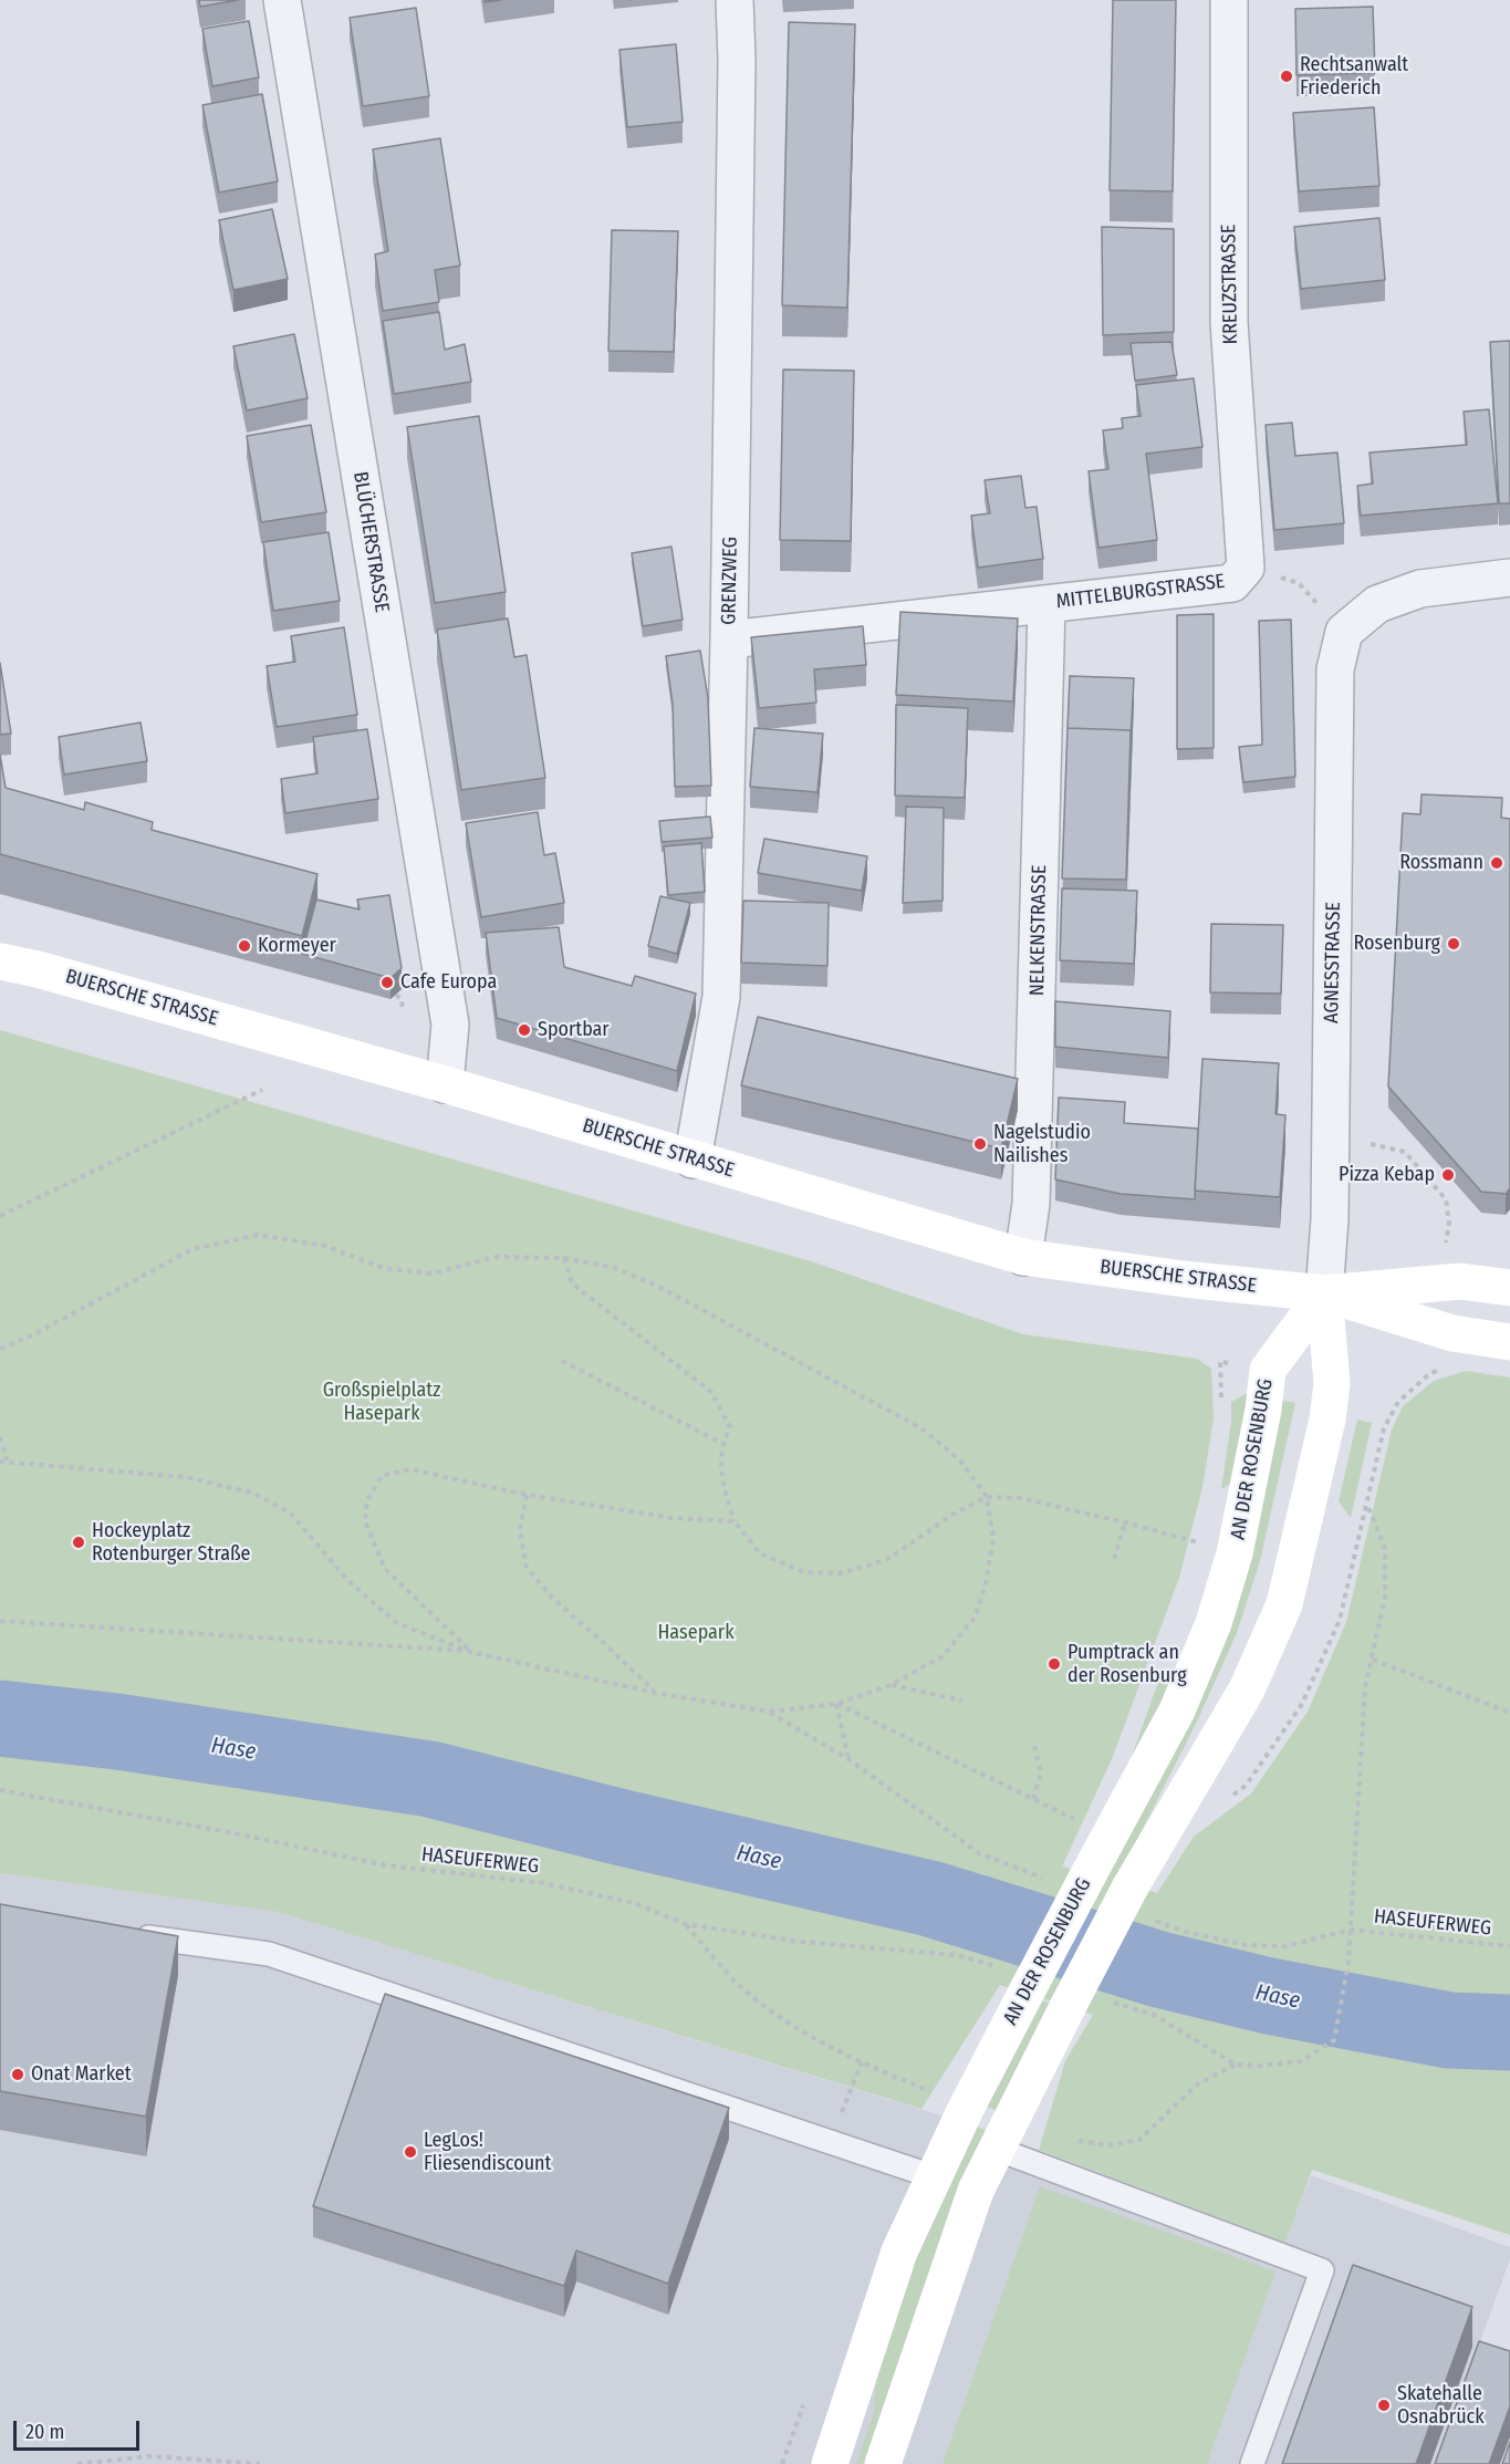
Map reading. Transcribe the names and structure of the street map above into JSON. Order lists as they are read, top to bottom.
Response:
{
  "streets": {
    "street": [
      "KREUZSTRASSE",
      "BLÜCHERSTRASSE",
      "GRENZWEG",
      "MITTELBURGSTRASSE",
      "NELKENSTRASSE",
      "AGNESSTRASSE",
      "BUERSCHE STRASSE",
      "AN DER ROSENBURG"
    ],
    "path": ["HASEUFERWEG"]
  },
  "crossings": [
    ["KREUZSTRASSE", "MITTELBURGSTRASSE"],
    ["BLÜCHERSTRASSE", "BUERSCHE STRASSE"],
    ["GRENZWEG", "MITTELBURGSTRASSE"],
    ["GRENZWEG", "BUERSCHE STRASSE"],
    ["MITTELBURGSTRASSE", "NELKENSTRASSE"],
    ["MITTELBURGSTRASSE", "AGNESSTRASSE"],
    ["NELKENSTRASSE", "BUERSCHE STRASSE"],
    ["AGNESSTRASSE", "BUERSCHE STRASSE"],
    ["AGNESSTRASSE", "AN DER ROSENBURG"],
    ["BUERSCHE STRASSE", "AN DER ROSENBURG"]
  ],
  "water": ["Hase"],
  "parks": ["Großspielplatz Hasepark", "Hasepark"],
  "places": [
    "Rechtsanwalt Friederich",
    "Rossmann",
    "Rosenburg",
    "Kormeyer",
    "Cafe Europa",
    "Sportbar",
    "Nagelstudio Nailishes",
    "Pizza Kebap",
    "Hockeyplatz Rotenburger Straße",
    "Pumptrack an der Rosenburg",
    "Onat Market",
    "LegLos! Fliesendiscount",
    "Skatehalle Osnabrück"
  ],
  "scale_bar": "20 m"
}
